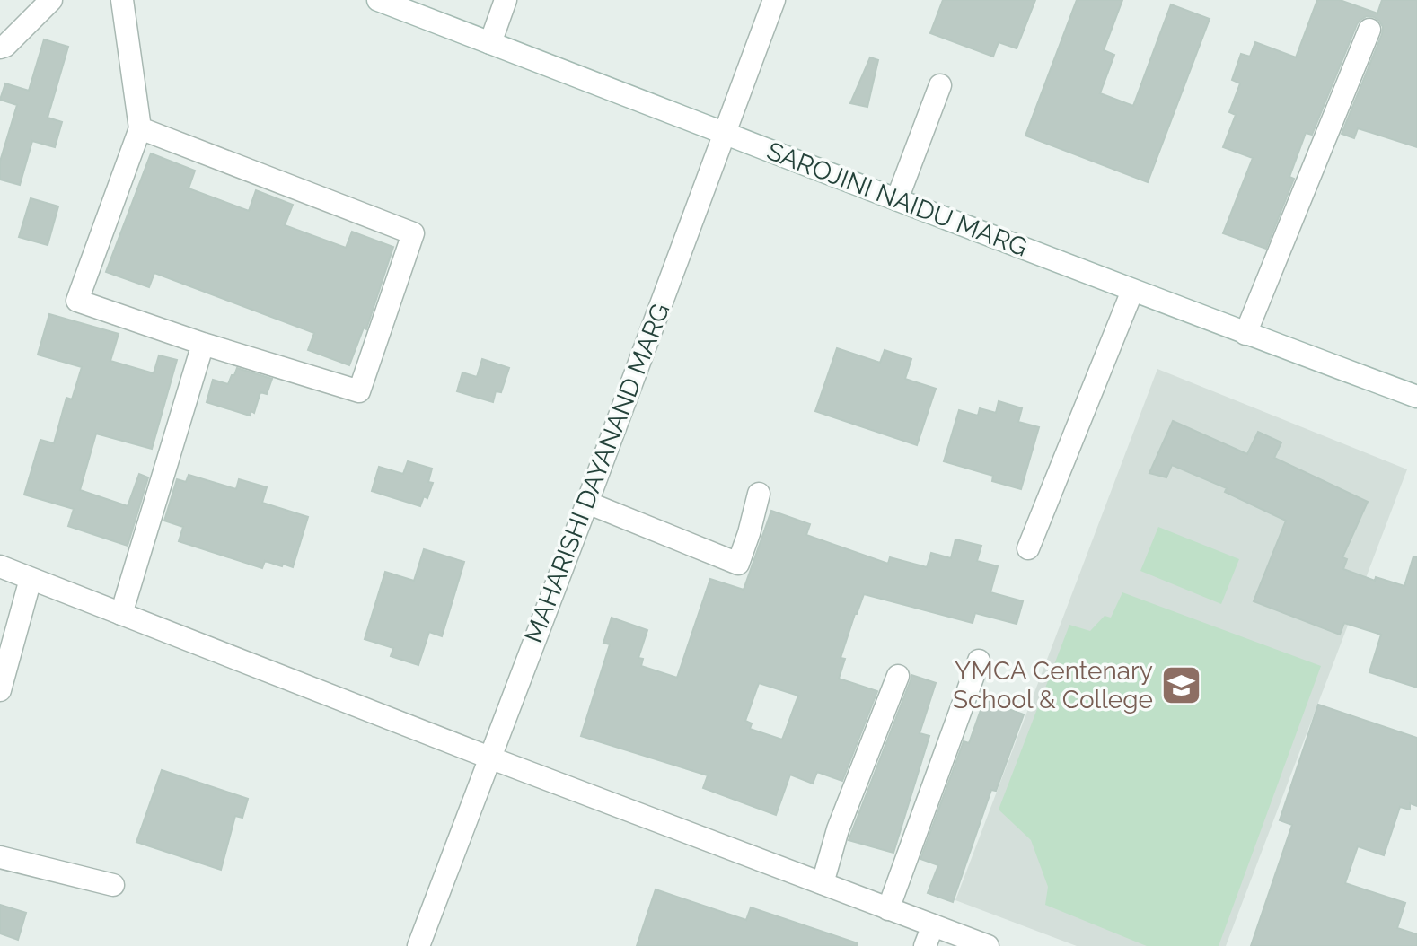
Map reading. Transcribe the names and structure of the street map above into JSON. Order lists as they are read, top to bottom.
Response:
{
  "streets": {
    "street": ["SAROJINI NAIDU MARG", "MAHARISHI DAYANAND MARG"]
  },
  "crossings": [
    ["SAROJINI NAIDU MARG", "MAHARISHI DAYANAND MARG"]
  ],
  "places": {
    "school or university": ["YMCA Centenary School & College"]
  }
}
